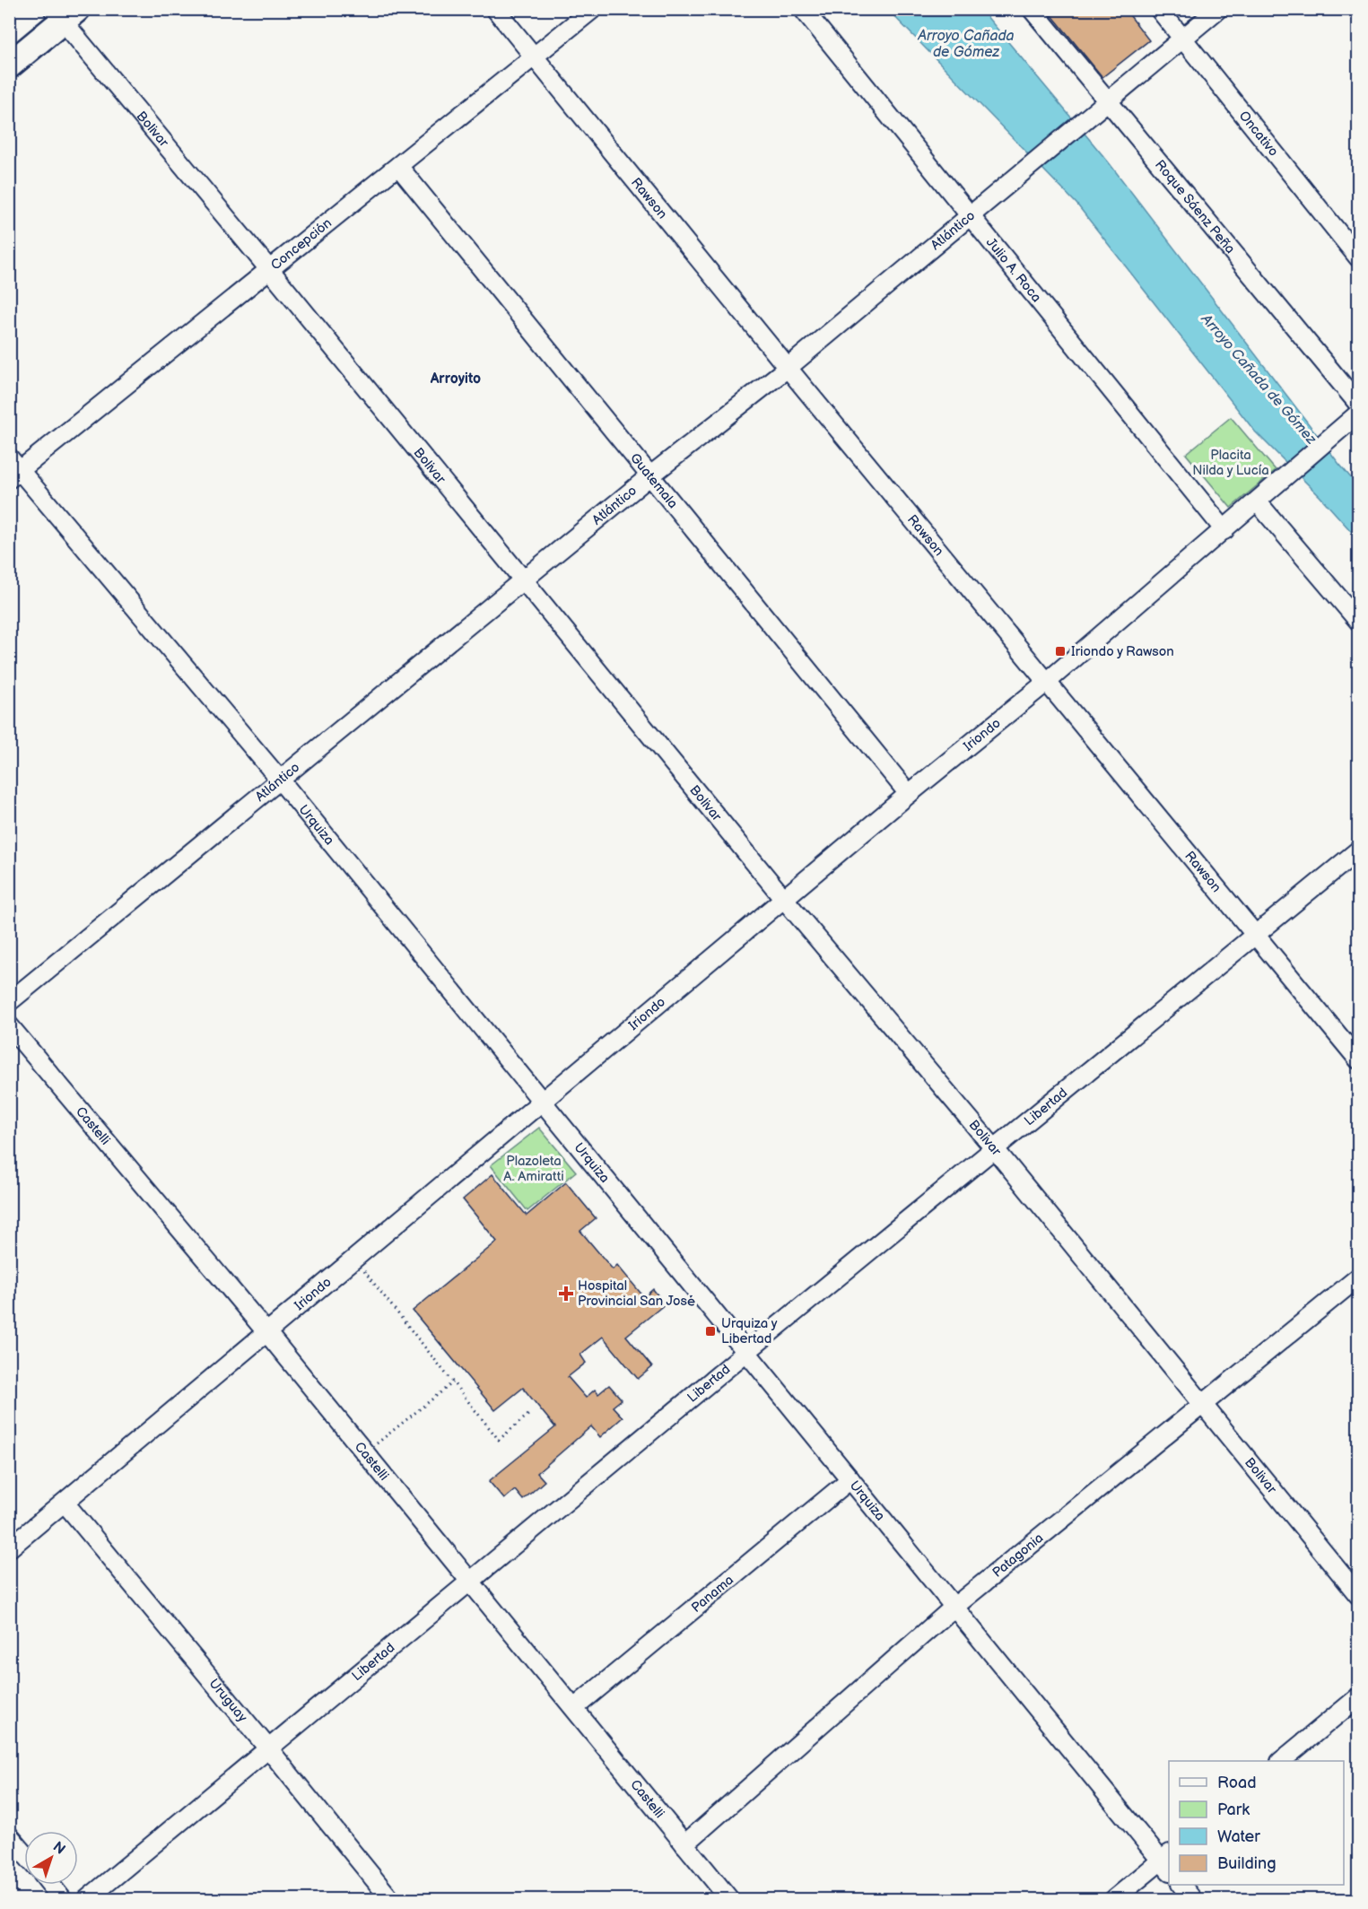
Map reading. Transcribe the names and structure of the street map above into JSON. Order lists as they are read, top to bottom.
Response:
{
  "streets": {
    "street": [
      "Bolivar",
      "Oncativo",
      "Rawson",
      "Roque Sáenz Peña",
      "Atlántico",
      "Concepción",
      "Julio A. Roca",
      "Guatemala",
      "Iriondo",
      "Urquiza",
      "Libertad",
      "Castelli",
      "Patagonia",
      "Panama",
      "Uruguay"
    ]
  },
  "crossings": [
    ["Bolivar", "Atlántico"],
    ["Bolivar", "Concepción"],
    ["Bolivar", "Iriondo"],
    ["Bolivar", "Libertad"],
    ["Bolivar", "Patagonia"],
    ["Oncativo", "Atlántico"],
    ["Rawson", "Atlántico"],
    ["Rawson", "Concepción"],
    ["Rawson", "Iriondo"],
    ["Rawson", "Libertad"],
    ["Roque Sáenz Peña", "Atlántico"],
    ["Atlántico", "Julio A. Roca"],
    ["Atlántico", "Guatemala"],
    ["Atlántico", "Urquiza"],
    ["Concepción", "Guatemala"],
    ["Concepción", "Urquiza"],
    ["Julio A. Roca", "Iriondo"],
    ["Guatemala", "Iriondo"],
    ["Iriondo", "Urquiza"],
    ["Iriondo", "Castelli"],
    ["Iriondo", "Uruguay"],
    ["Urquiza", "Libertad"],
    ["Urquiza", "Patagonia"],
    ["Urquiza", "Panama"],
    ["Libertad", "Castelli"],
    ["Libertad", "Uruguay"],
    ["Castelli", "Patagonia"],
    ["Castelli", "Panama"]
  ],
  "districts": ["Arroyito"],
  "water": ["Arroyo Cañada de Gómez"],
  "parks": ["Placita Nilda y Lucía", "Plazoleta A. Amiratti"],
  "places": {
    "transit": ["Iriondo y Rawson", "Urquiza y Libertad"],
    "health": ["Hospital Provincial San José"]
  },
  "legend": [
    "Road",
    "Park",
    "Water",
    "Building"
  ],
  "north": "top right"
}
